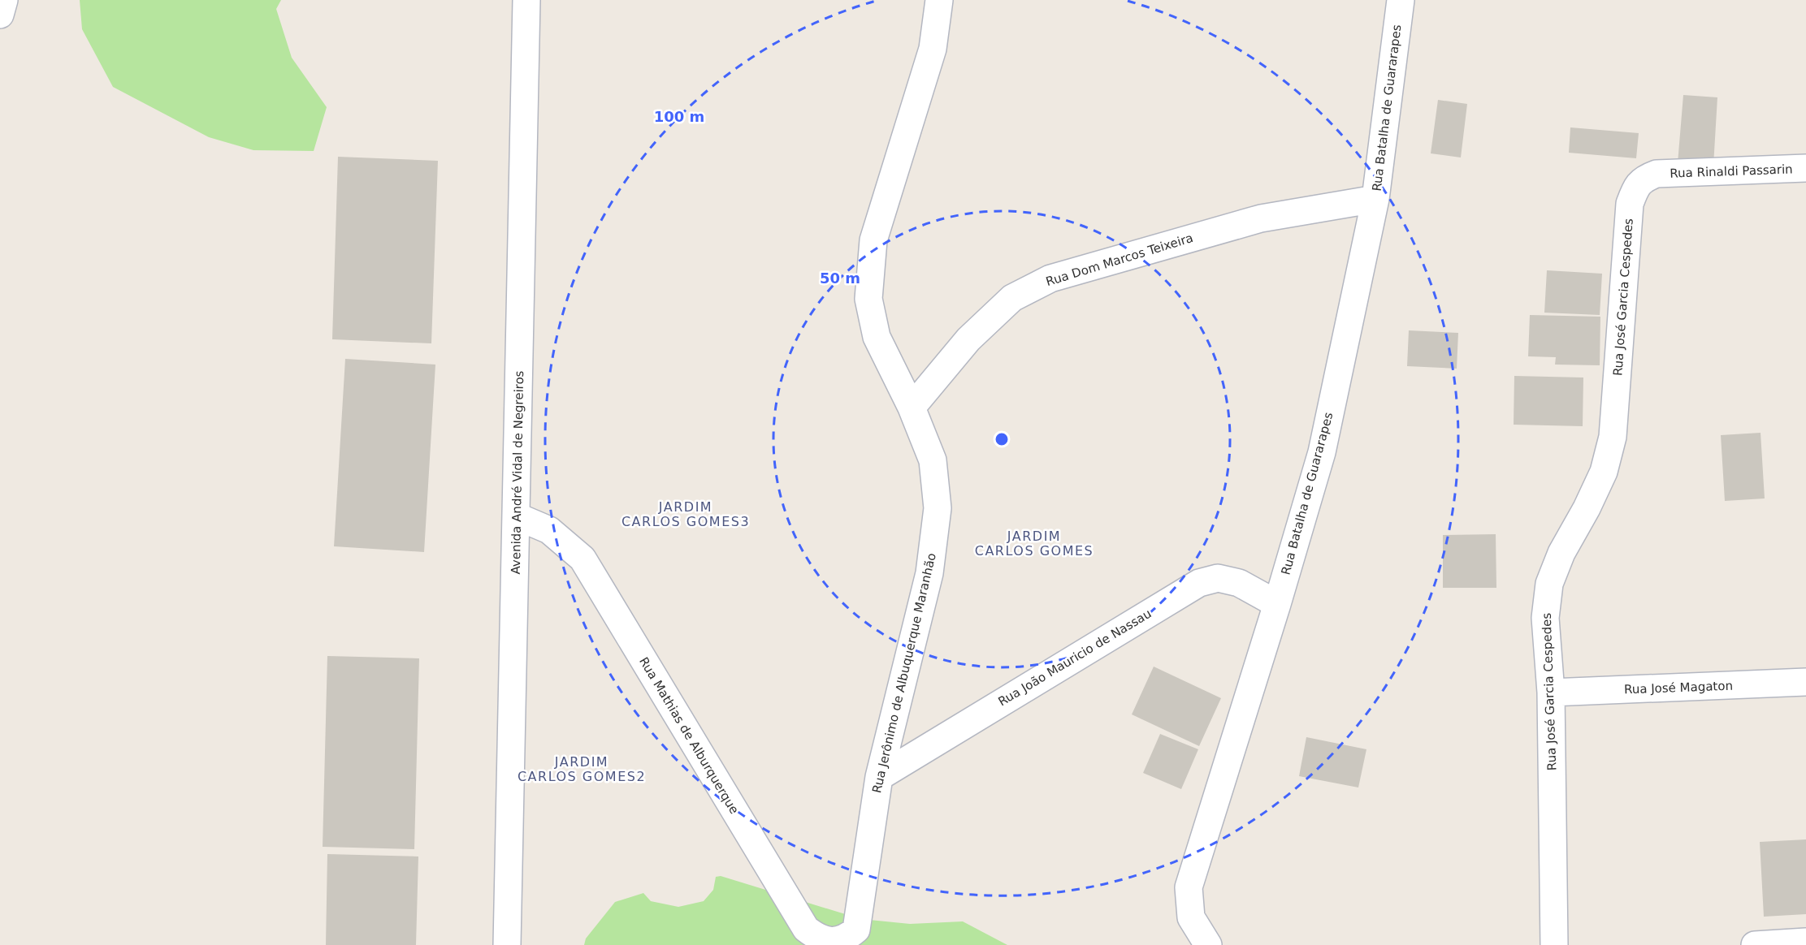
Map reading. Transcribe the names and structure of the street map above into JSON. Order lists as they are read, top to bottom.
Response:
{
  "streets": {
    "street": [
      "Rua Batalha de Guararapes",
      "Rua Rinaldi Passarin",
      "Rua Dom Marcos Teixeira",
      "Rua José Garcia Cespedes",
      "Avenida André Vidal de Negreiros",
      "Rua João Mauricio de Nassau",
      "Rua Jerônimo de Albuquerque Maranhão",
      "Rua José Magaton",
      "Rua Mathias de Alburquerque"
    ]
  },
  "crossings": [
    ["Rua Batalha de Guararapes", "Rua Dom Marcos Teixeira"],
    ["Rua Batalha de Guararapes", "Rua João Mauricio de Nassau"],
    ["Rua Rinaldi Passarin", "Rua José Garcia Cespedes"],
    ["Rua Dom Marcos Teixeira", "Rua Jerônimo de Albuquerque Maranhão"],
    ["Rua José Garcia Cespedes", "Rua José Magaton"],
    ["Avenida André Vidal de Negreiros", "Rua Mathias de Alburquerque"],
    ["Rua João Mauricio de Nassau", "Rua Jerônimo de Albuquerque Maranhão"],
    ["Rua Jerônimo de Albuquerque Maranhão", "Rua Mathias de Alburquerque"]
  ],
  "districts": ["JARDIM CARLOS GOMES3", "JARDIM CARLOS GOMES", "JARDIM CARLOS GOMES2"],
  "rings": ["100 m", "50 m"]
}
